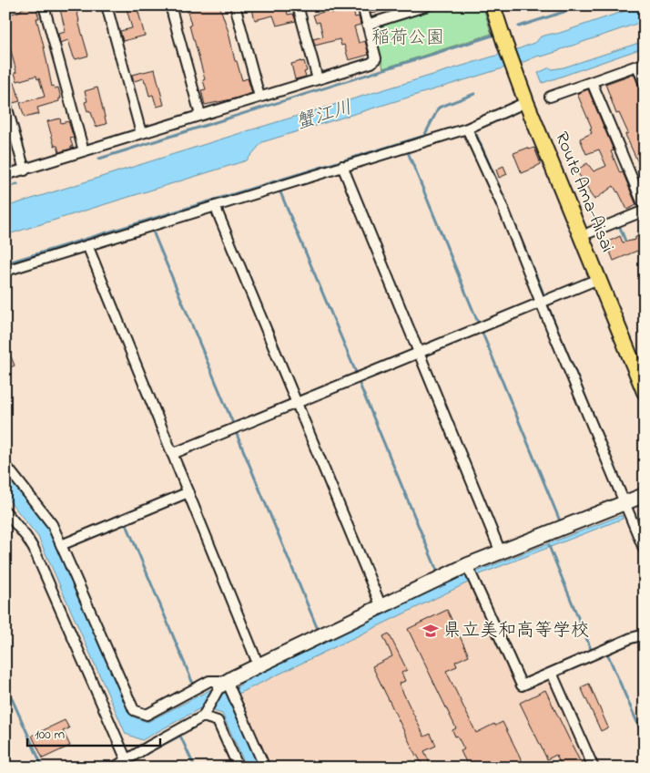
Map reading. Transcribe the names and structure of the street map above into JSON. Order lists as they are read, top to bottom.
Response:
{
  "streets": {
    "main road": ["Route Ama-Aisai"]
  },
  "water": ["蟹江川"],
  "parks": ["稲荷公園"],
  "places": {
    "school or university": ["県立美和高等学校"]
  },
  "scale_bar": "100 m"
}
